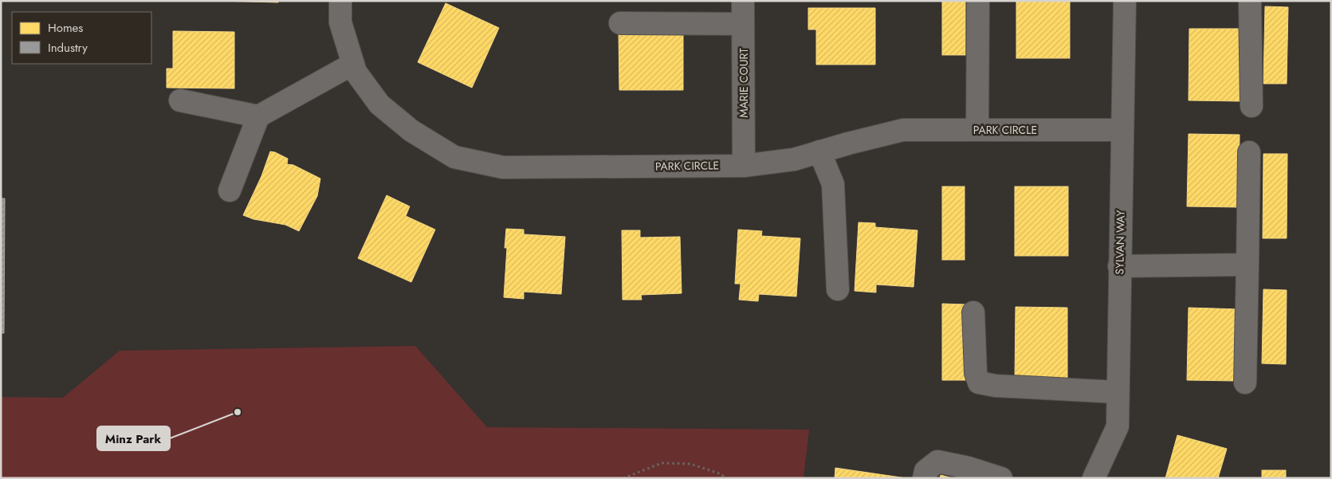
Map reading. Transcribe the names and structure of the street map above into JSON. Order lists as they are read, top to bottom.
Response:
{
  "streets": {
    "street": ["MARIE COURT", "PARK CIRCLE", "SYLVAN WAY"]
  },
  "crossings": [
    ["MARIE COURT", "PARK CIRCLE"],
    ["PARK CIRCLE", "SYLVAN WAY"]
  ],
  "places": ["Minz Park"],
  "legend": ["Homes", "Industry"]
}
